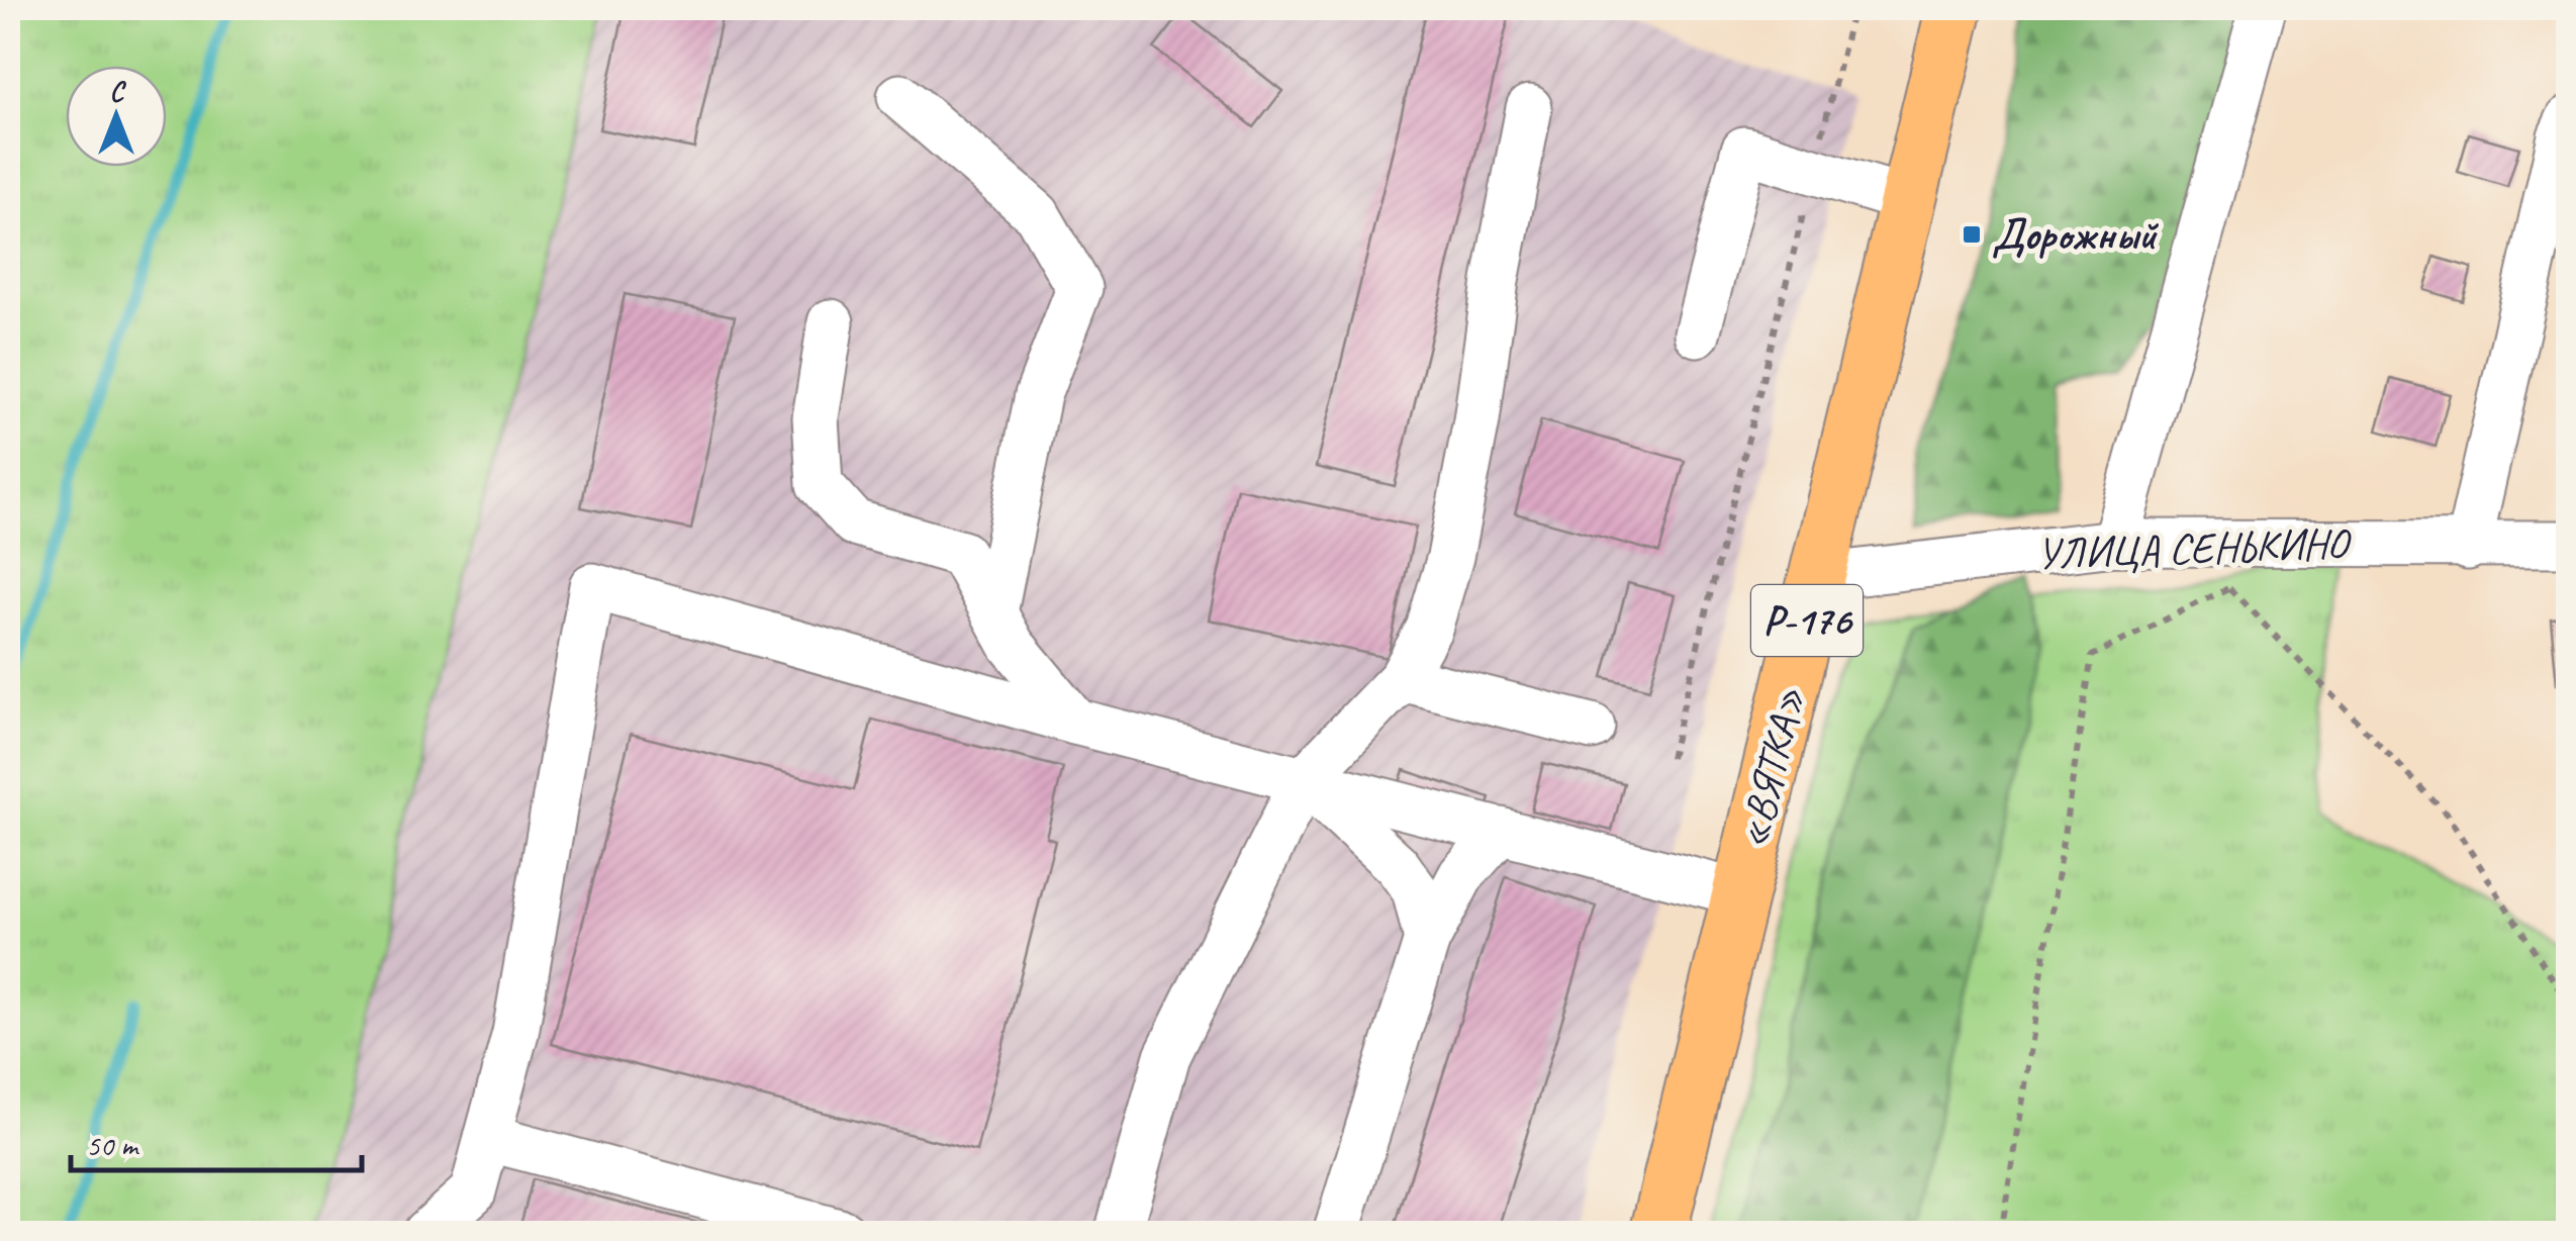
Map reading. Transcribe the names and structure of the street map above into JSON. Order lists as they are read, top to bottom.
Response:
{
  "streets": {
    "main road": ["Р-176", "«ВЯТКА»"],
    "street": ["УЛИЦА СЕНЬКИНО"]
  },
  "crossings": [
    ["УЛИЦА СЕНЬКИНО", "«ВЯТКА»"]
  ],
  "places": {
    "transit": ["Дорожный"]
  },
  "scale_bar": "50 m",
  "north": "top"
}
